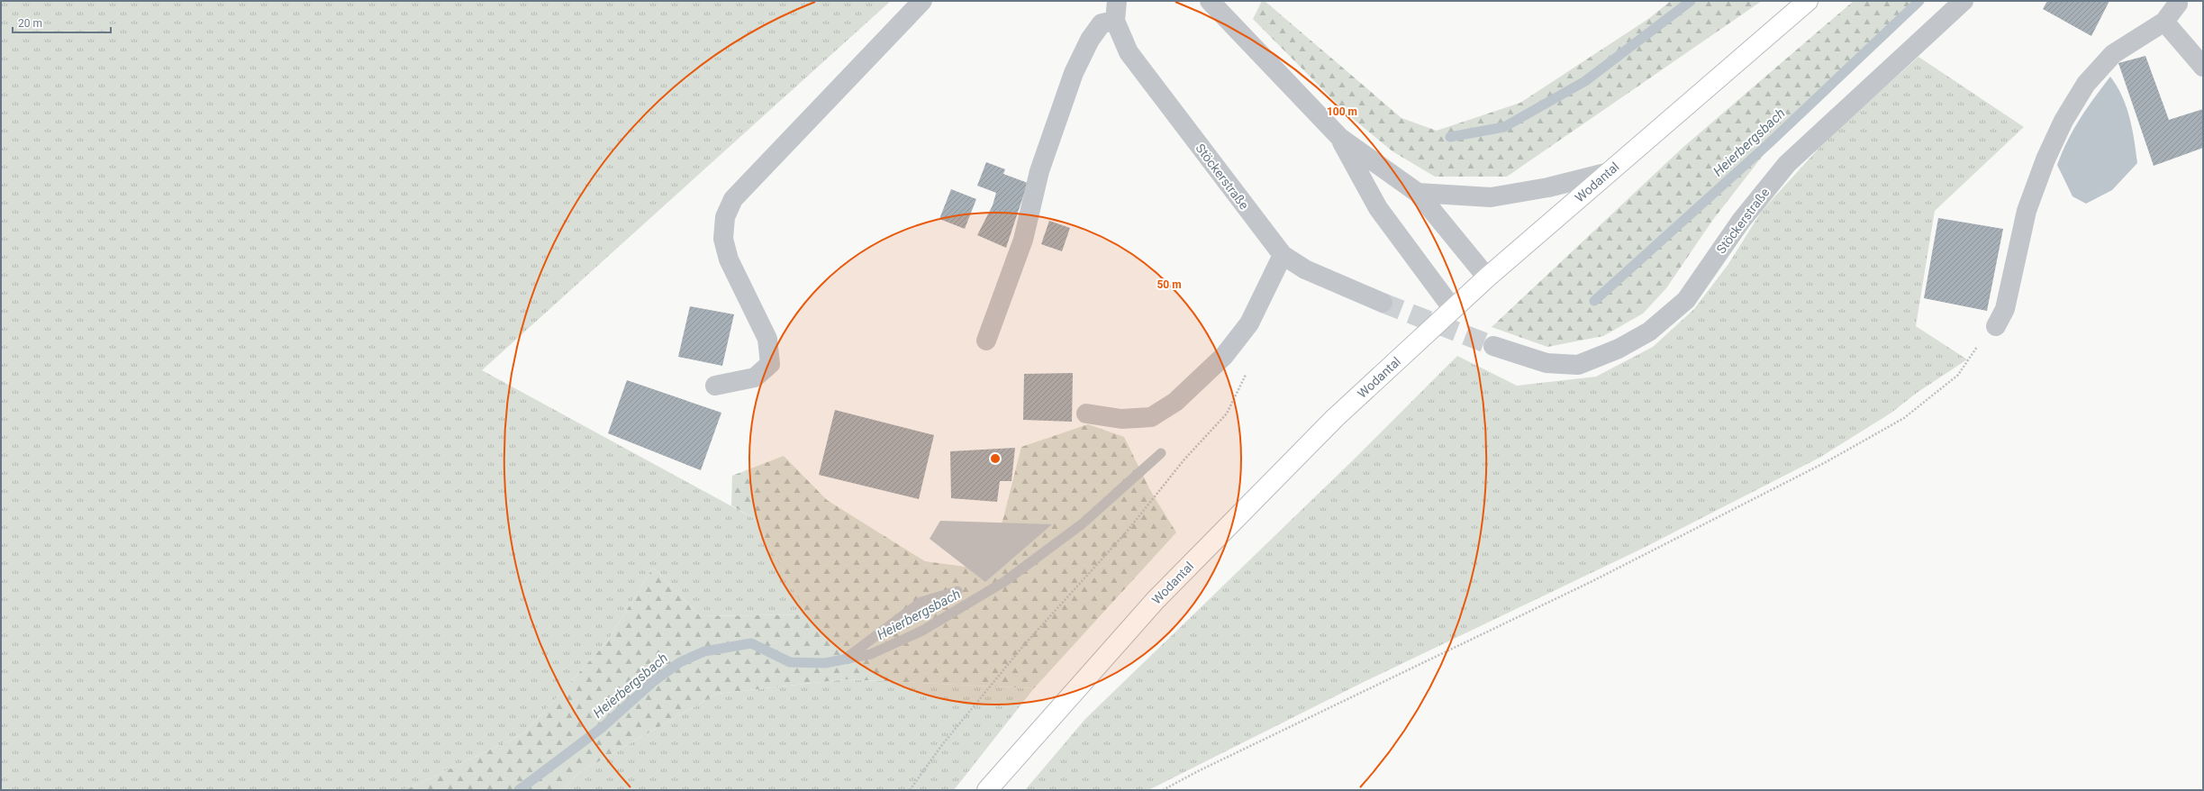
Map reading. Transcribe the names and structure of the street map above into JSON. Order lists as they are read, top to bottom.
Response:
{
  "streets": {
    "main road": ["Wodantal"],
    "street": ["Stöckerstraße"]
  },
  "water": ["Heierbergsbach"],
  "scale_bar": "20 m",
  "rings": ["100 m", "50 m"]
}
